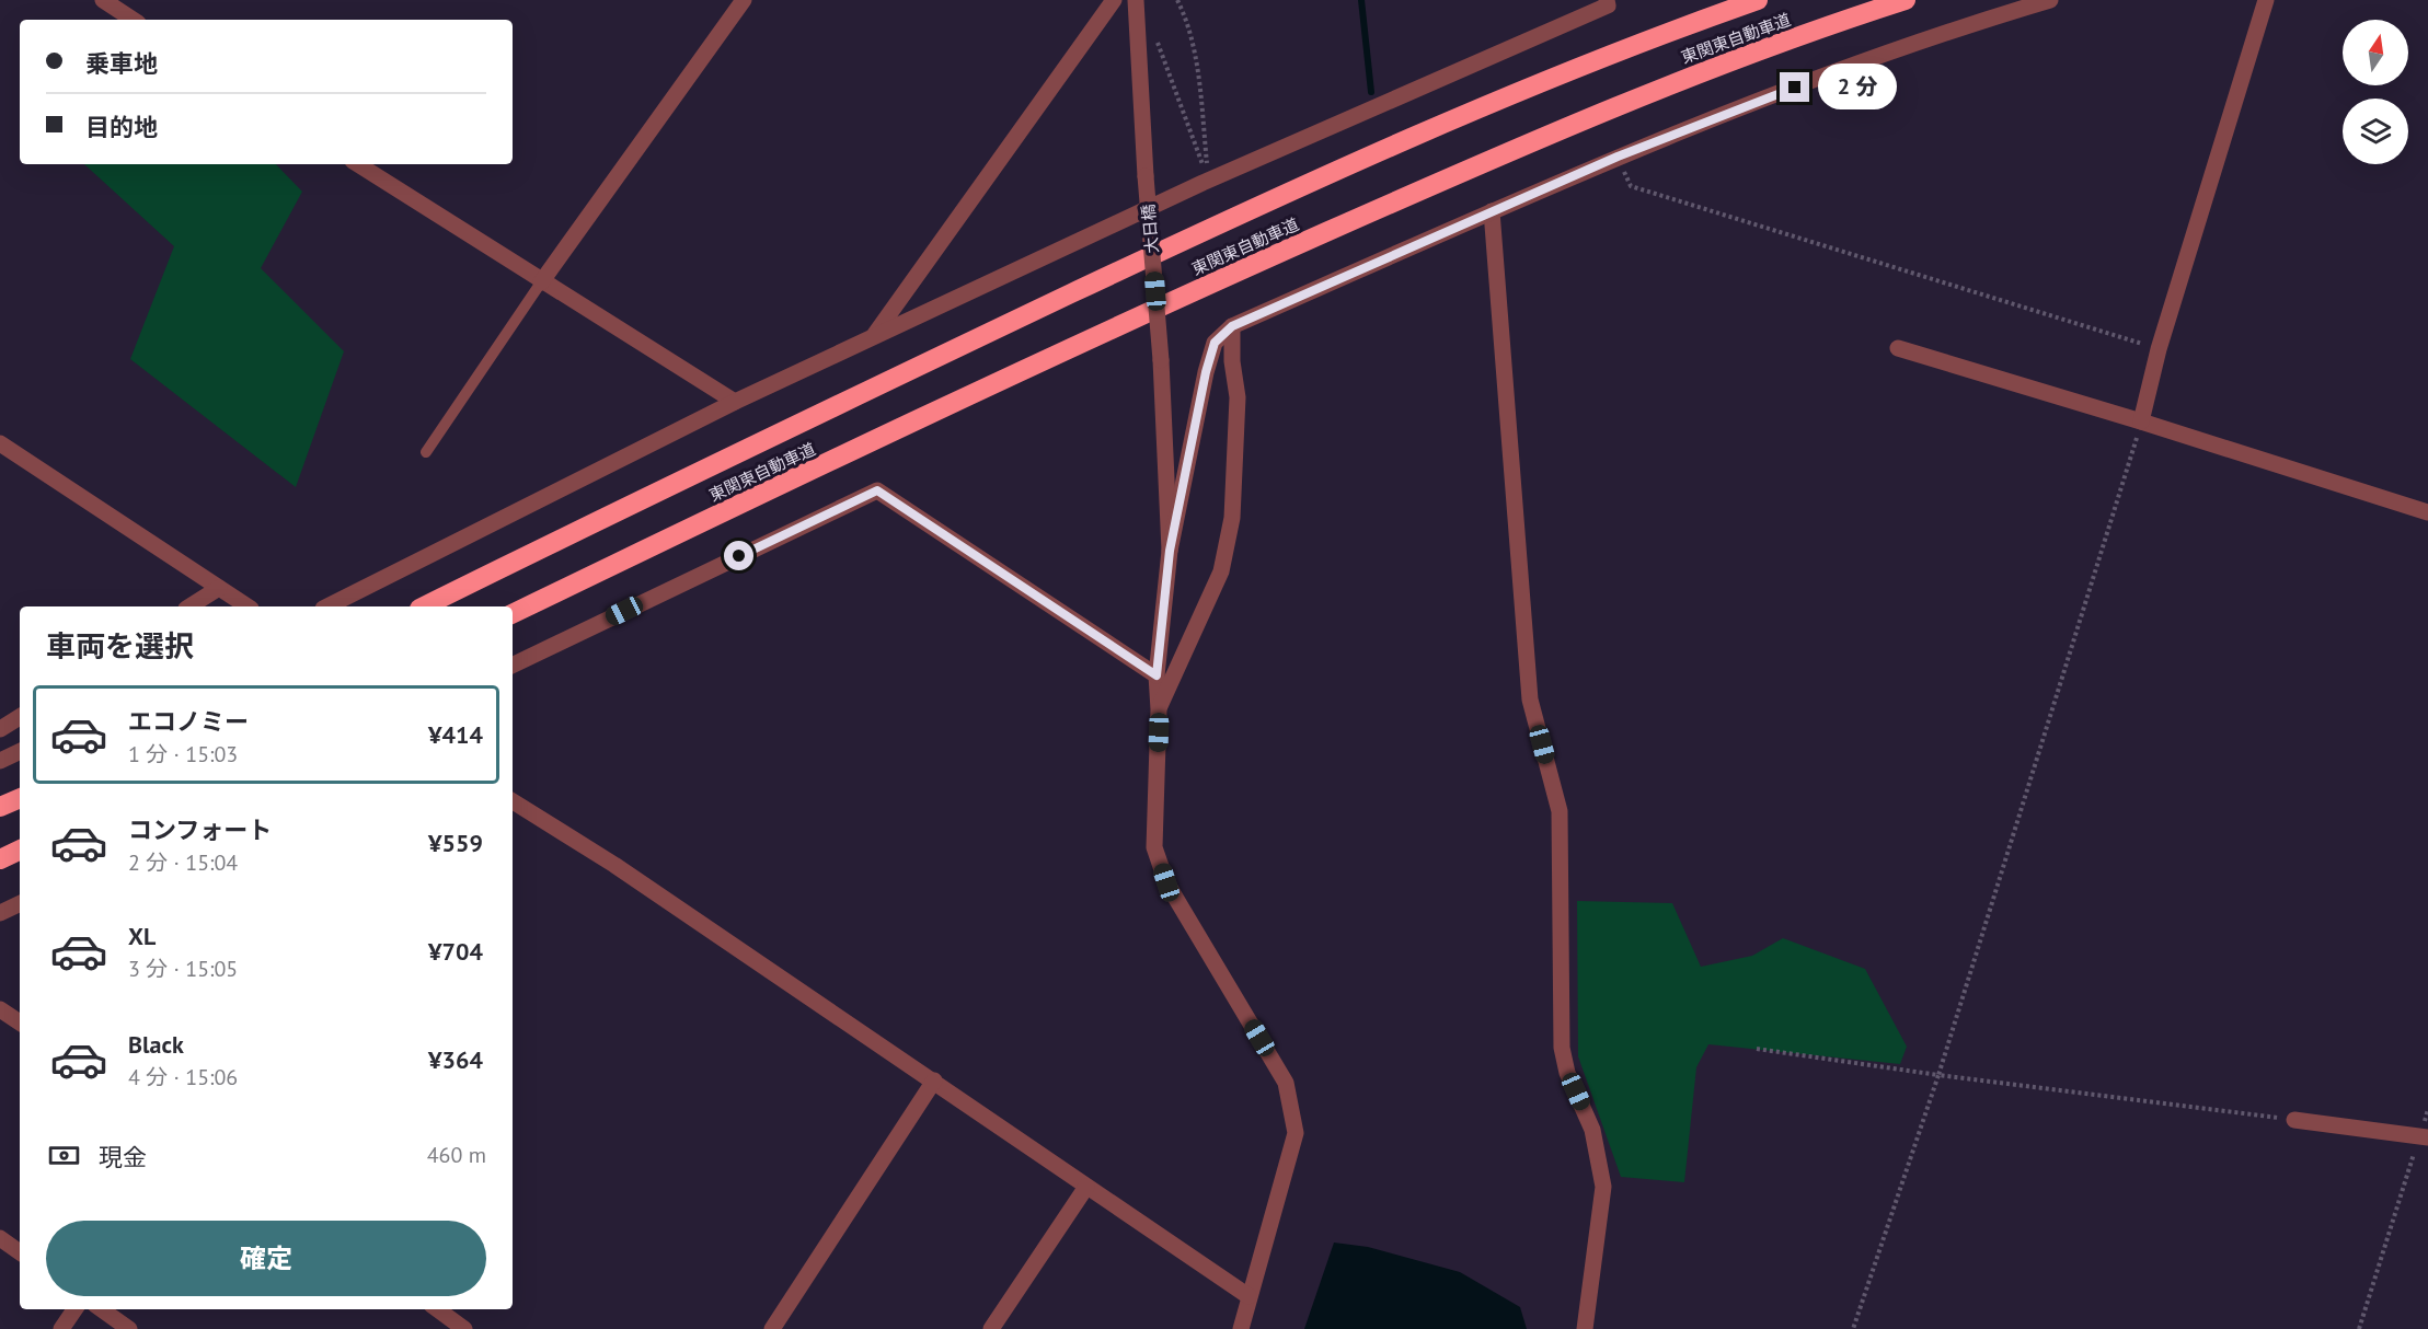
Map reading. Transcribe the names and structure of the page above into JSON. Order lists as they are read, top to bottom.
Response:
{
  "streets": {
    "highway": ["東関東自動車道"],
    "street": ["大日橋"]
  },
  "north": "top",
  "page": {
    "banner": ["乗車地", "目的地"],
    "bubble": "2 分",
    "heading": "車両を選択",
    "list": [
      {
        "name": "エコノミー",
        "note": "1 分 · 15:03",
        "value": "¥414"
      },
      {
        "name": "コンフォート",
        "note": "2 分 · 15:04",
        "value": "¥559"
      },
      {
        "name": "XL",
        "note": "3 分 · 15:05",
        "value": "¥704"
      },
      {
        "name": "Black",
        "note": "4 分 · 15:06",
        "value": "¥364"
      }
    ],
    "pay": ["現金", "460 m"],
    "buttons": "確定"
  }
}
